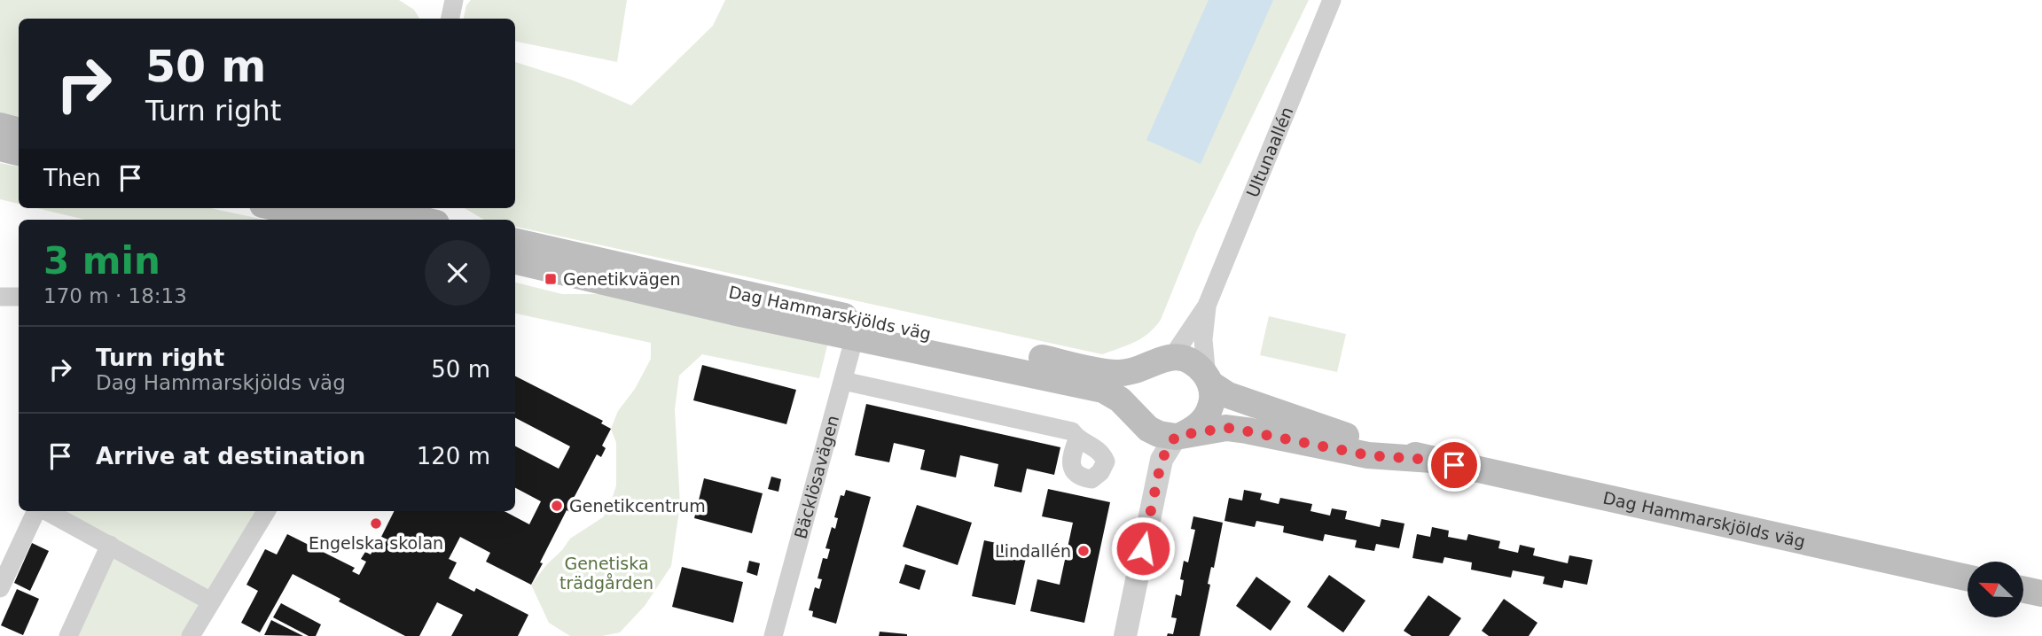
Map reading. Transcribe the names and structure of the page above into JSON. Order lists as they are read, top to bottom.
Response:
{
  "streets": {
    "main road": ["Dag Hammarskjölds väg"],
    "street": ["Ultunaallén", "Bäcklösavägen"]
  },
  "crossings": [
    ["Ultunaallén", "Dag Hammarskjölds väg"],
    ["Dag Hammarskjölds väg", "Bäcklösavägen"]
  ],
  "parks": ["Genetiska trädgården"],
  "places": {
    "transit": ["Genetikvägen"],
    "other": ["Genetikcentrum", "Engelska skolan", "Lindallén"]
  },
  "north": "top left",
  "page": {
    "turn": ["50 m", "Turn right"],
    "then": "Then",
    "heading": ["3 min", "170 m · 18:13"],
    "list": [
      {
        "name": "Turn right",
        "note": "Dag Hammarskjölds väg",
        "value": "50 m"
      },
      {
        "name": "Arrive at destination",
        "value": "120 m"
      }
    ]
  }
}
